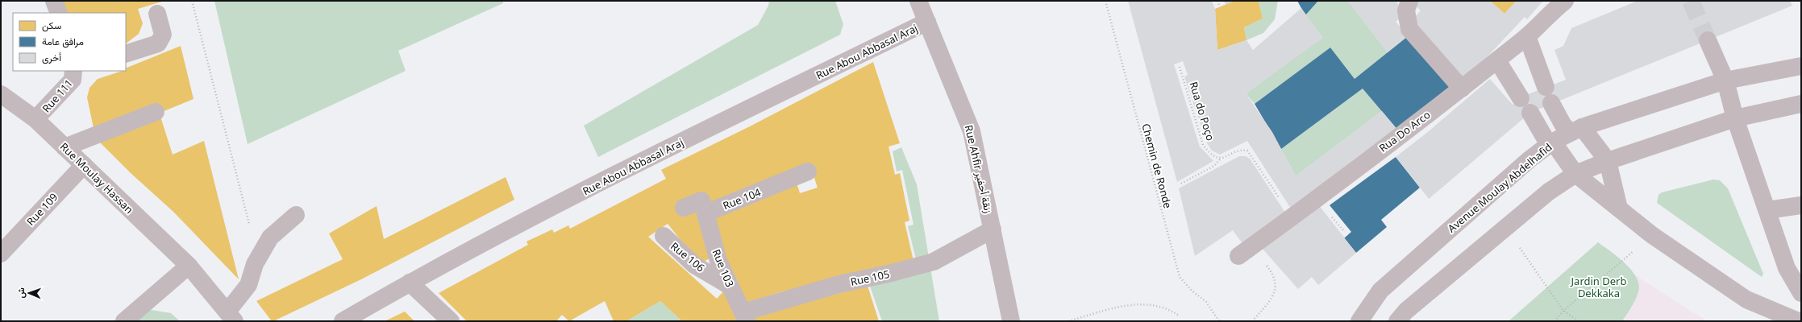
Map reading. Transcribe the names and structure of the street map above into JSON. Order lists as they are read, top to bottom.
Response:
{
  "streets": {
    "street": [
      "Rue Abou Abbasal Araj",
      "Rue 111",
      "Rua Do Arco",
      "Rue Ahfir زنقة أحفير",
      "Rue Moulay Hassan",
      "Avenue Moulay Abdelhafid",
      "Rue 104",
      "Rue 109",
      "Rue 106",
      "Rue 103",
      "Rue 105"
    ],
    "path": ["Rua do Poço", "Chemin de Ronde"]
  },
  "crossings": [
    ["Rue Abou Abbasal Araj", "Rue Ahfir زنقة أحفير"],
    ["Rue 111", "Rue Moulay Hassan"],
    ["Rue Ahfir زنقة أحفير", "Rue 105"],
    ["Rue Moulay Hassan", "Rue 109"],
    ["Rue 104", "Rue 103"],
    ["Rue 106", "Rue 103"],
    ["Rue 103", "Rue 105"]
  ],
  "parks": ["Jardin Derb Dekkaka"],
  "legend": ["سكن", "مرافق عامة", "أخرى"],
  "north": "left"
}
